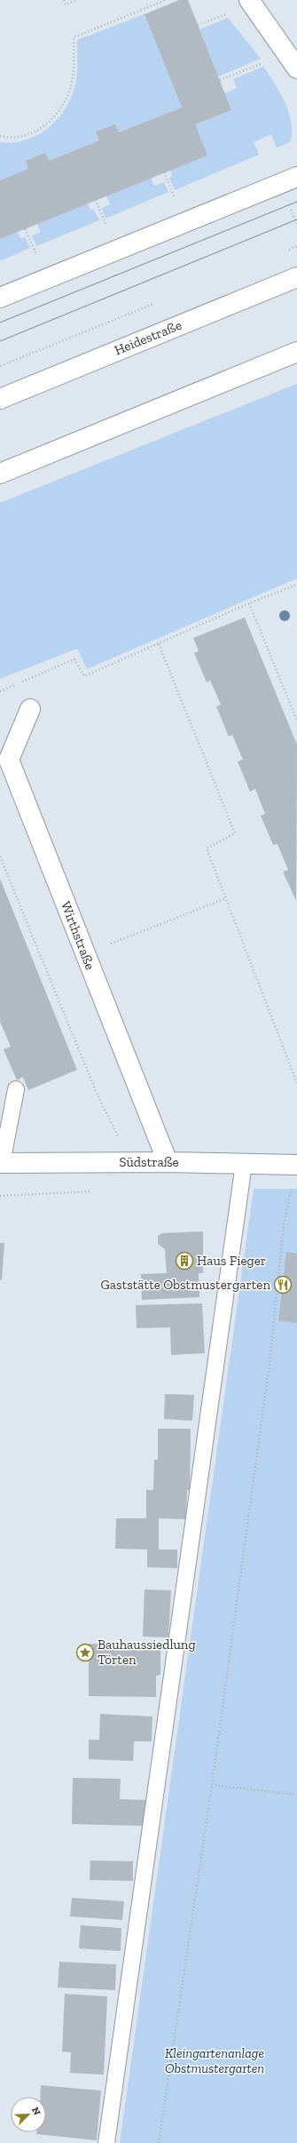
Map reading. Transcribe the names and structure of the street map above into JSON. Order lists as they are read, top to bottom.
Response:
{
  "streets": {
    "street": ["Heidestraße", "Wirthstraße", "Südstraße"]
  },
  "crossings": [
    ["Wirthstraße", "Südstraße"]
  ],
  "parks": ["Kleingartenanlage Obstmustergarten"],
  "places": {
    "building": ["Haus Fieger"],
    "restaurant": ["Gaststätte Obstmustergarten"],
    "place": ["Bauhaussiedlung Törten"]
  },
  "north": "top right"
}
